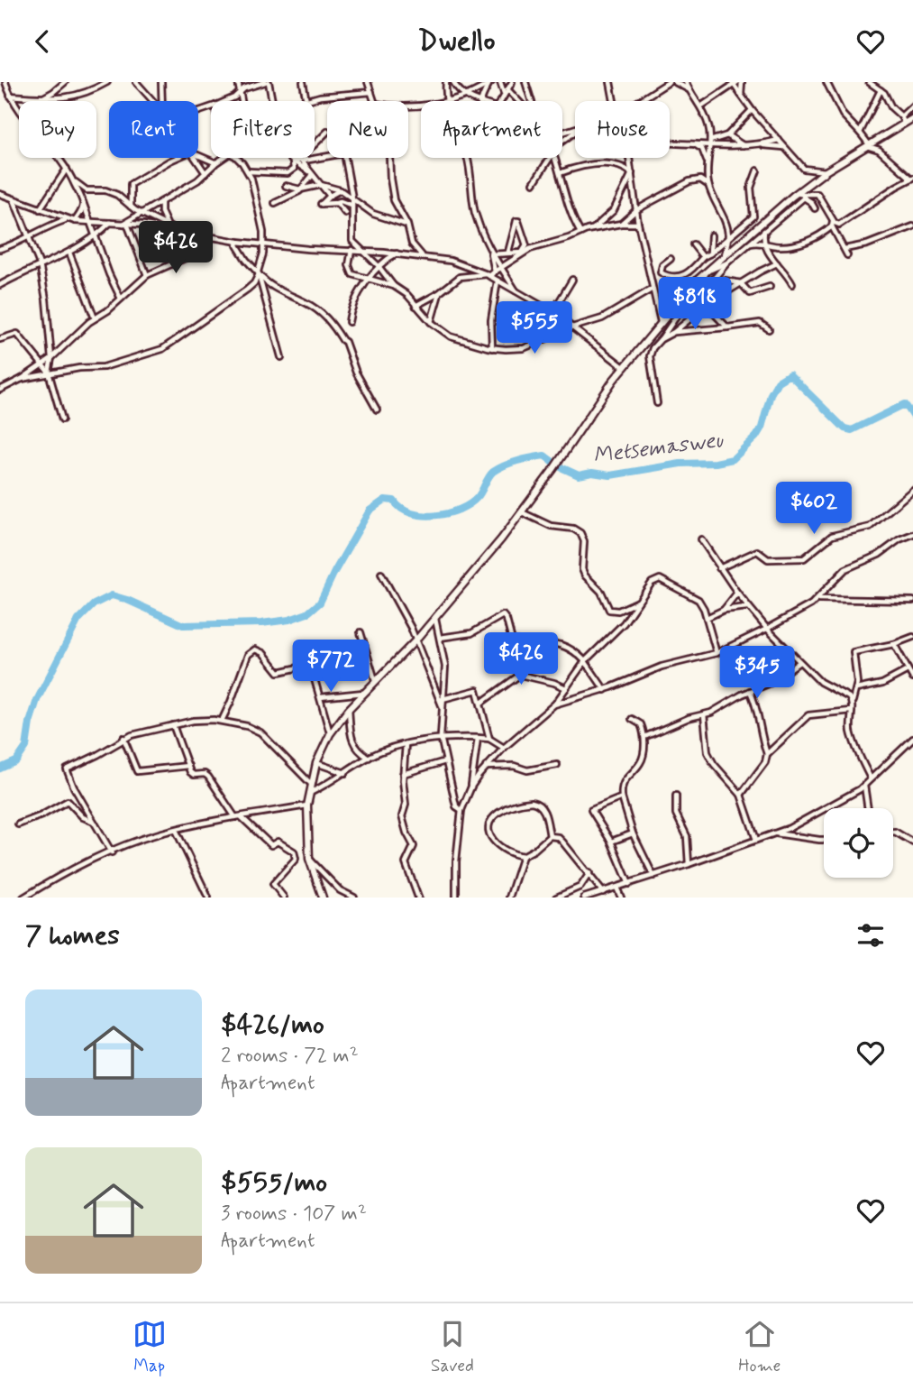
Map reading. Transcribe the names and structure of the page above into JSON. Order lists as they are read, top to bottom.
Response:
{
  "water": ["Metsemasweu"],
  "page": {
    "header": "Dwello",
    "chip": [
      "Buy",
      "Rent",
      "Filters",
      "New",
      "Apartment",
      "House"
    ],
    "price": [
      "$426",
      "$818",
      "$555",
      "$602",
      "$426",
      "$772",
      "$345"
    ],
    "heading": "7 homes",
    "list": [
      {
        "name": "$426/mo",
        "note": "2 rooms · 72 m² · Apartment"
      },
      {
        "name": "$555/mo",
        "note": "3 rooms · 107 m² · Apartment"
      }
    ],
    "tabs": ["Map", "Saved", "Home"]
  }
}
